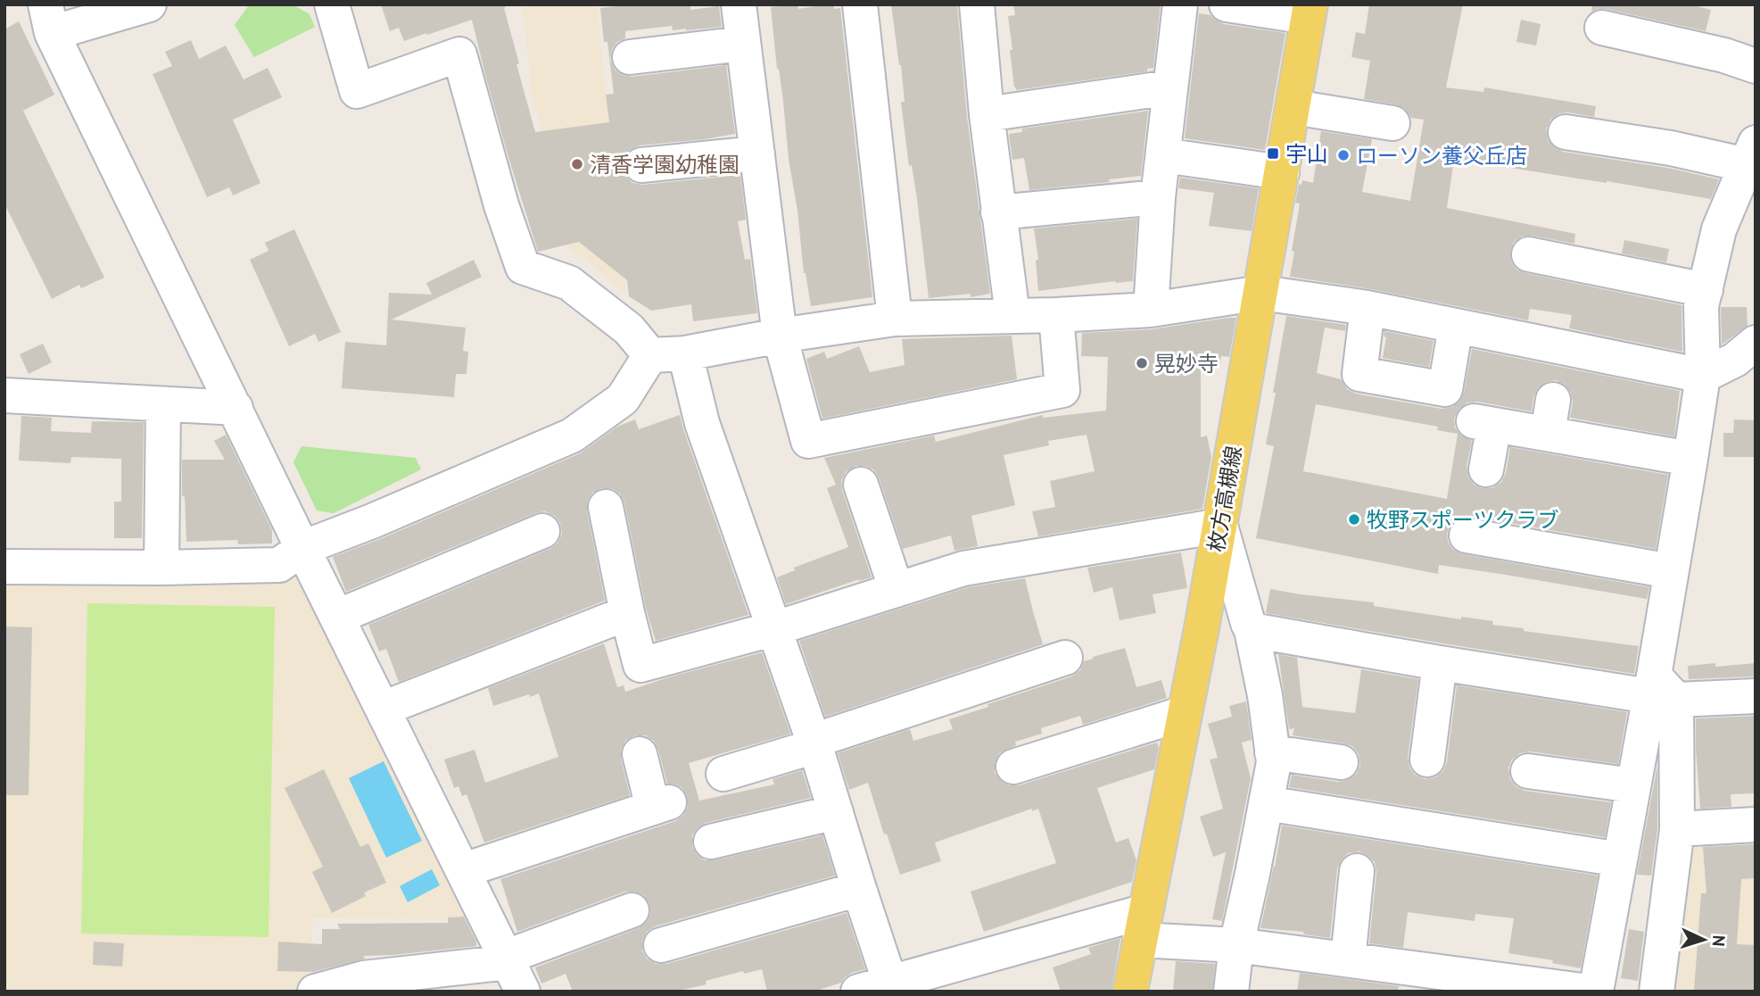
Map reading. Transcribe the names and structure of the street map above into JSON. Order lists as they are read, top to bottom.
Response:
{
  "streets": {
    "main road": ["枚方高槻線"]
  },
  "places": {
    "transit": ["宇山"],
    "other": [
      "ローソン養父丘店",
      "清香学園幼稚園",
      "晃妙寺",
      "牧野スポーツクラブ"
    ]
  },
  "north": "right"
}
